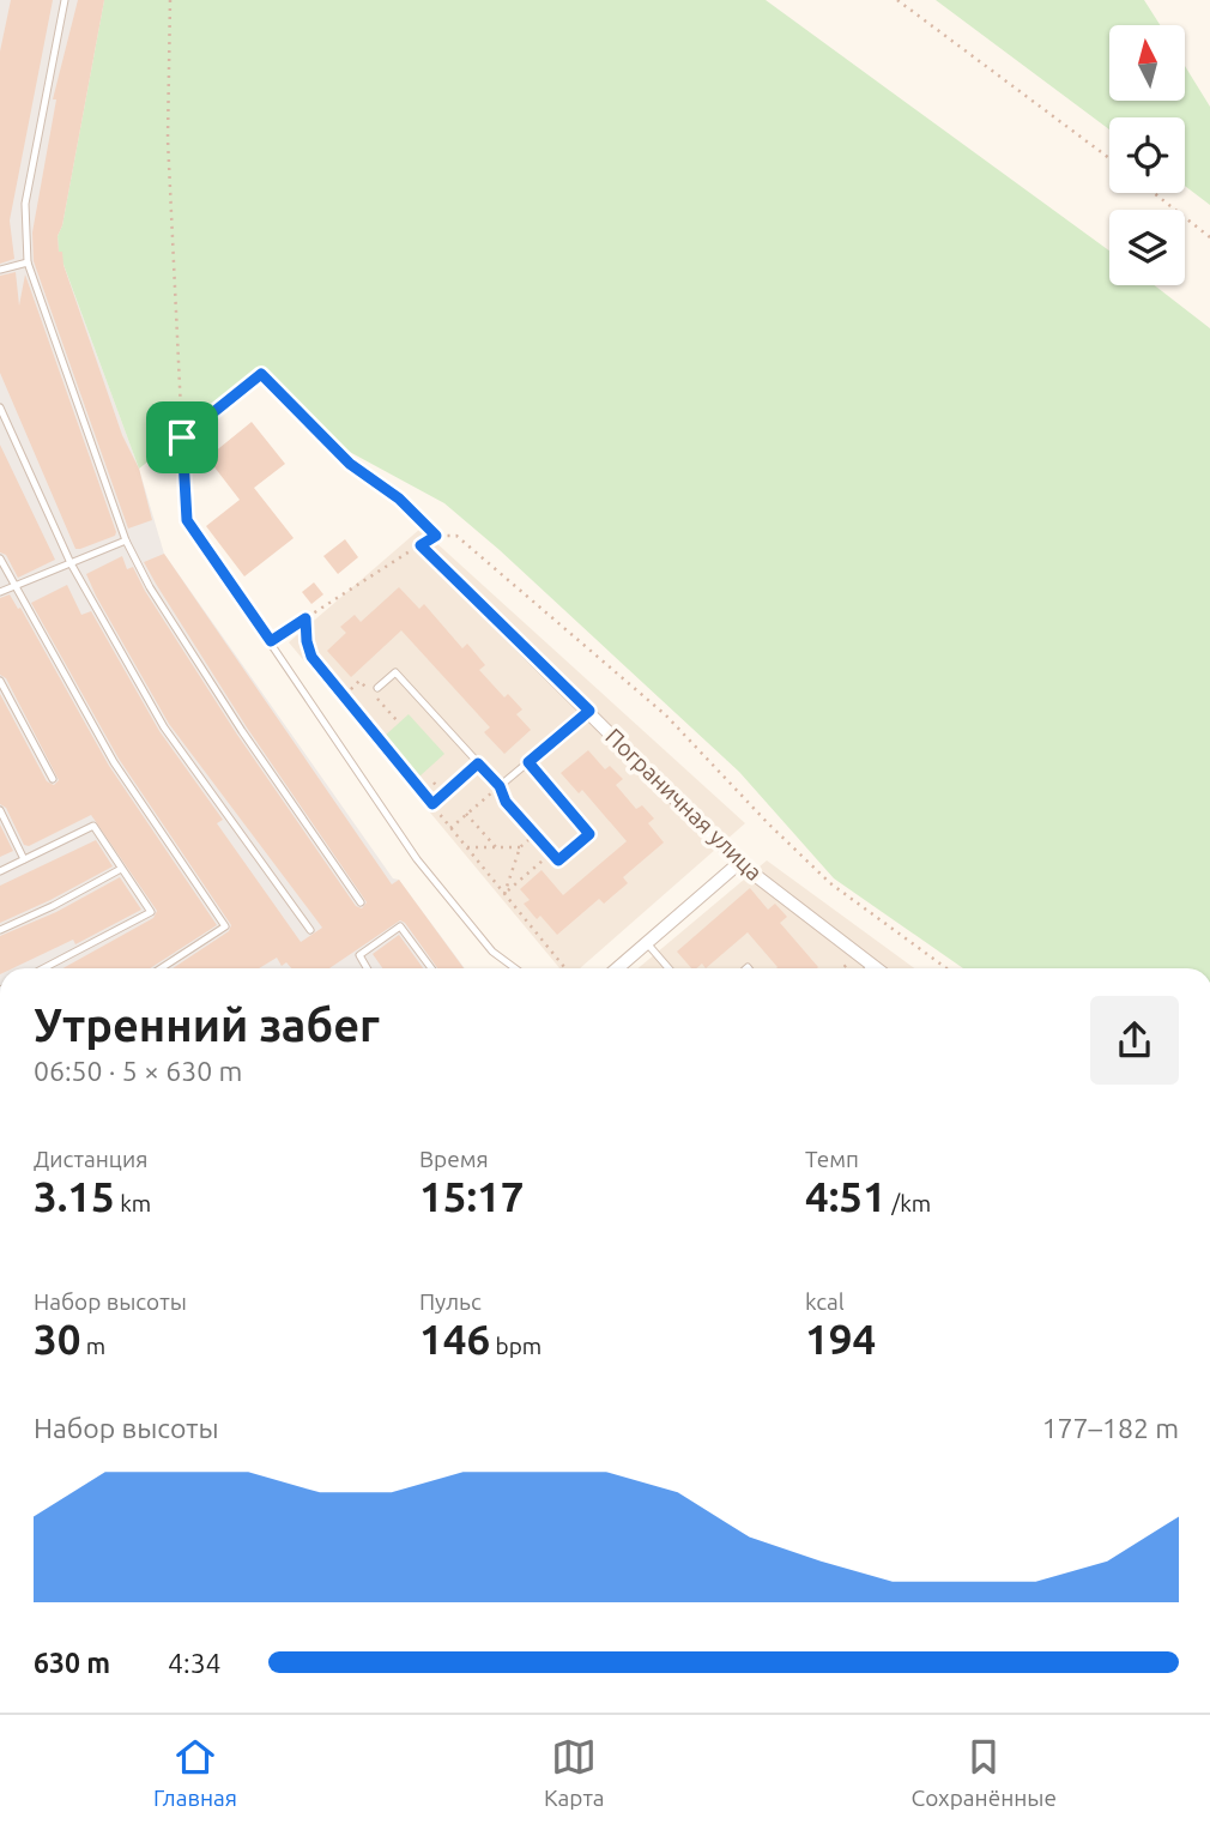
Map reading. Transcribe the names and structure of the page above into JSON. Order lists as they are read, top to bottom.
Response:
{
  "streets": {
    "street": ["Пограничная улица"]
  },
  "north": "top",
  "page": {
    "heading": ["Утренний забег", "06:50 · 5 × 630 m"],
    "stats": [
      ["Дистанция", "3.15 km"],
      ["Время", "15:17"],
      ["Темп", "4:51 /km"],
      ["Набор высоты", "30 m"],
      ["Пульс", "146 bpm"],
      ["kcal", "194"]
    ],
    "chart": ["Набор высоты", "177–182 m"],
    "list": [
      {
        "name": "630 m",
        "note": "4:34"
      }
    ],
    "tabs": ["Главная", "Карта", "Сохранённые"]
  }
}
